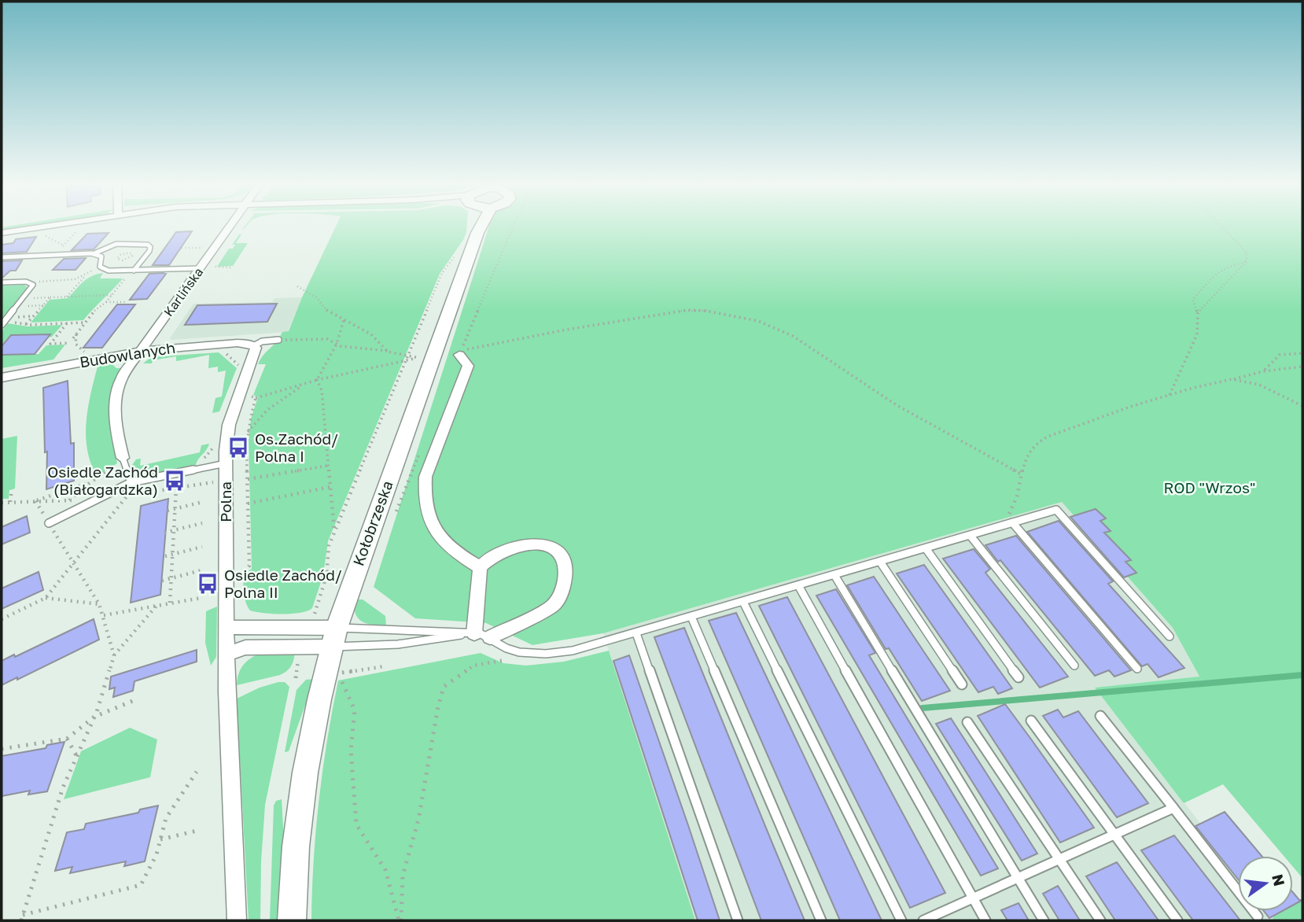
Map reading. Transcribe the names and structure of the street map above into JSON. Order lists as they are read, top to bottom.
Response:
{
  "streets": {
    "main road": ["Kołobrzeska"],
    "street": ["Karlińska", "Budowlanych", "Polna"]
  },
  "crossings": [
    ["Karlińska", "Budowlanych"],
    ["Budowlanych", "Polna"]
  ],
  "parks": ["ROD \"Wrzos\""],
  "places": {
    "bus stop": ["Os.Zachód/ Polna I", "Osiedle Zachód (Białogardzka)", "Osiedle Zachód/ Polna II"]
  },
  "north": "right"
}
